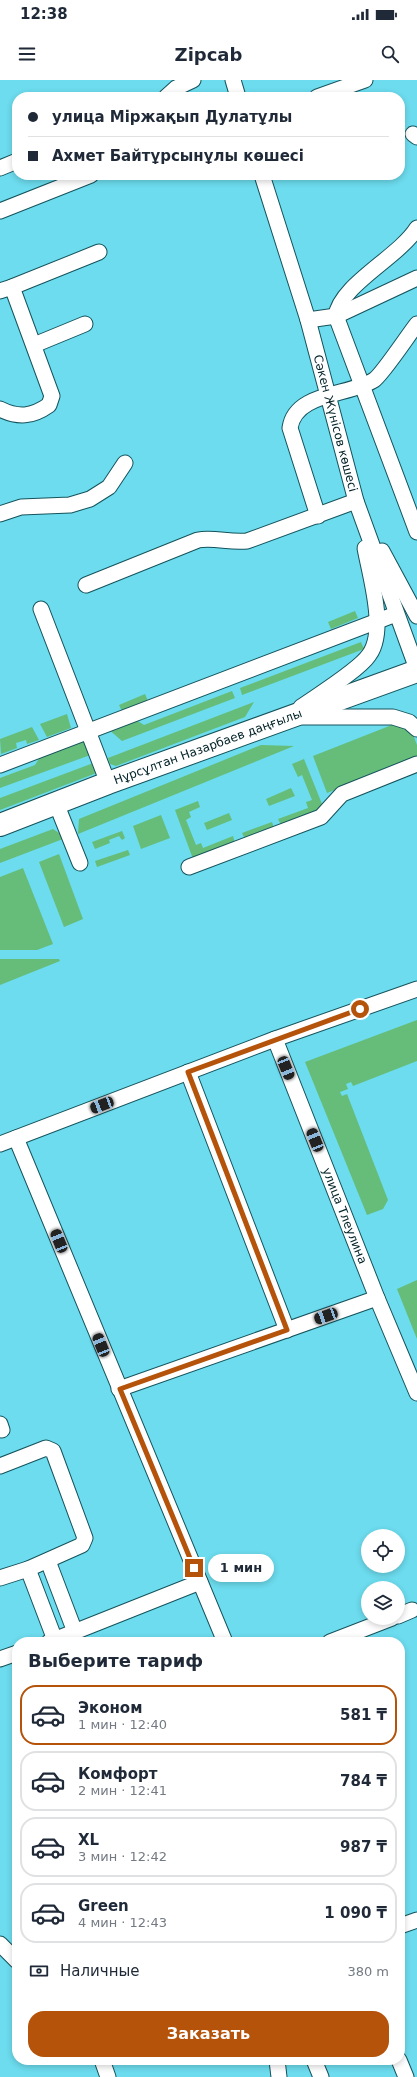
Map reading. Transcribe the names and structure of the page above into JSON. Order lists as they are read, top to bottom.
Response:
{
  "streets": {
    "highway": ["Нұрсұлтан Назарбаев даңғылы"],
    "street": ["Сәкен Жүнісов көшесі", "улица Тлеулина"]
  },
  "crossings": [
    ["Сәкен Жүнісов көшесі", "Нұрсұлтан Назарбаев даңғылы"]
  ],
  "page": {
    "status": "12:38",
    "header": "Zipcab",
    "banner": ["улица Міржақып Дулатұлы", "Ахмет Байтұрсынұлы көшесі"],
    "bubble": "1 мин",
    "heading": "Выберите тариф",
    "list": [
      {
        "name": "Эконом",
        "note": "1 мин · 12:40",
        "value": "581 ₸"
      },
      {
        "name": "Комфорт",
        "note": "2 мин · 12:41",
        "value": "784 ₸"
      },
      {
        "name": "XL",
        "note": "3 мин · 12:42",
        "value": "987 ₸"
      },
      {
        "name": "Green",
        "note": "4 мин · 12:43",
        "value": "1 090 ₸"
      }
    ],
    "pay": ["Наличные", "380 m"],
    "buttons": "Заказать"
  }
}
